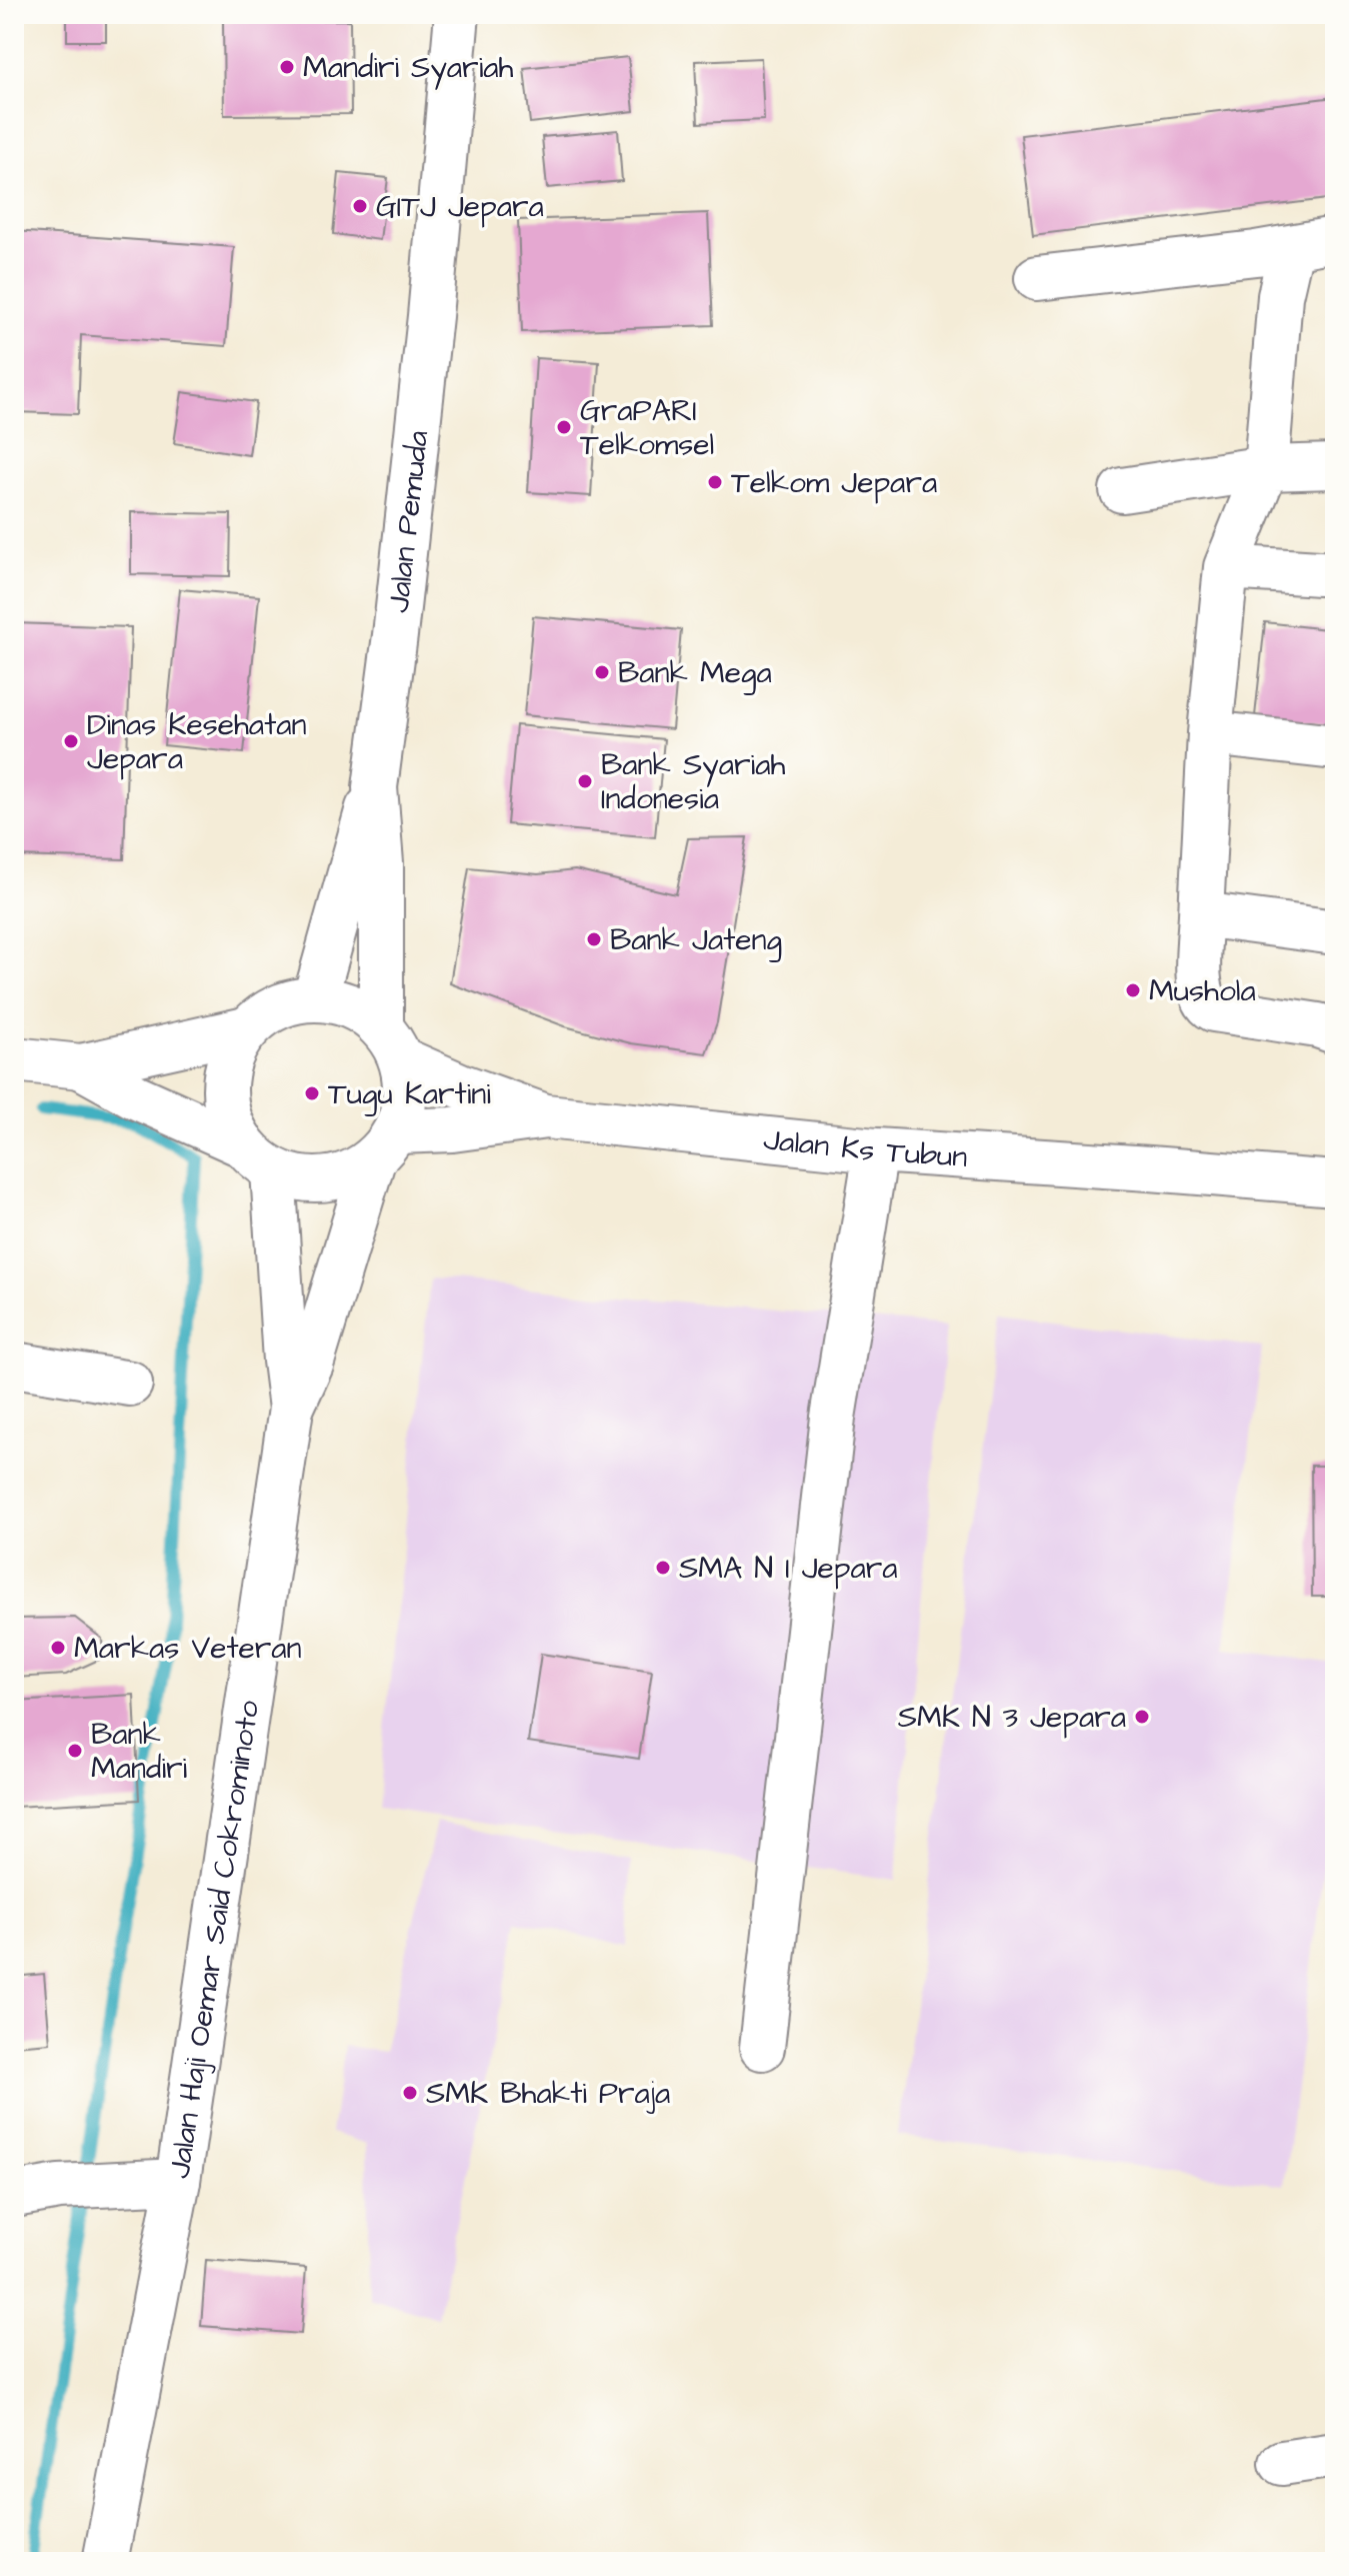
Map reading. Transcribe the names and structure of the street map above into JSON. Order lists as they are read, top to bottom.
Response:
{
  "streets": {
    "main road": ["Jalan Pemuda", "Jalan Ks Tubun", "Jalan Haji Oemar Said Cokrominoto"]
  },
  "crossings": [
    ["Jalan Pemuda", "Jalan Ks Tubun"],
    ["Jalan Pemuda", "Jalan Haji Oemar Said Cokrominoto"],
    ["Jalan Ks Tubun", "Jalan Haji Oemar Said Cokrominoto"]
  ],
  "places": [
    "Mandiri Syariah",
    "GITJ Jepara",
    "GraPARI Telkomsel",
    "Telkom Jepara",
    "Bank Mega",
    "Dinas Kesehatan Jepara",
    "Bank Syariah Indonesia",
    "Bank Jateng",
    "Mushola",
    "Tugu Kartini",
    "SMA N I Jepara",
    "Markas Veteran",
    "SMK N 3 Jepara",
    "Bank Mandiri",
    "SMK Bhakti Praja"
  ]
}
